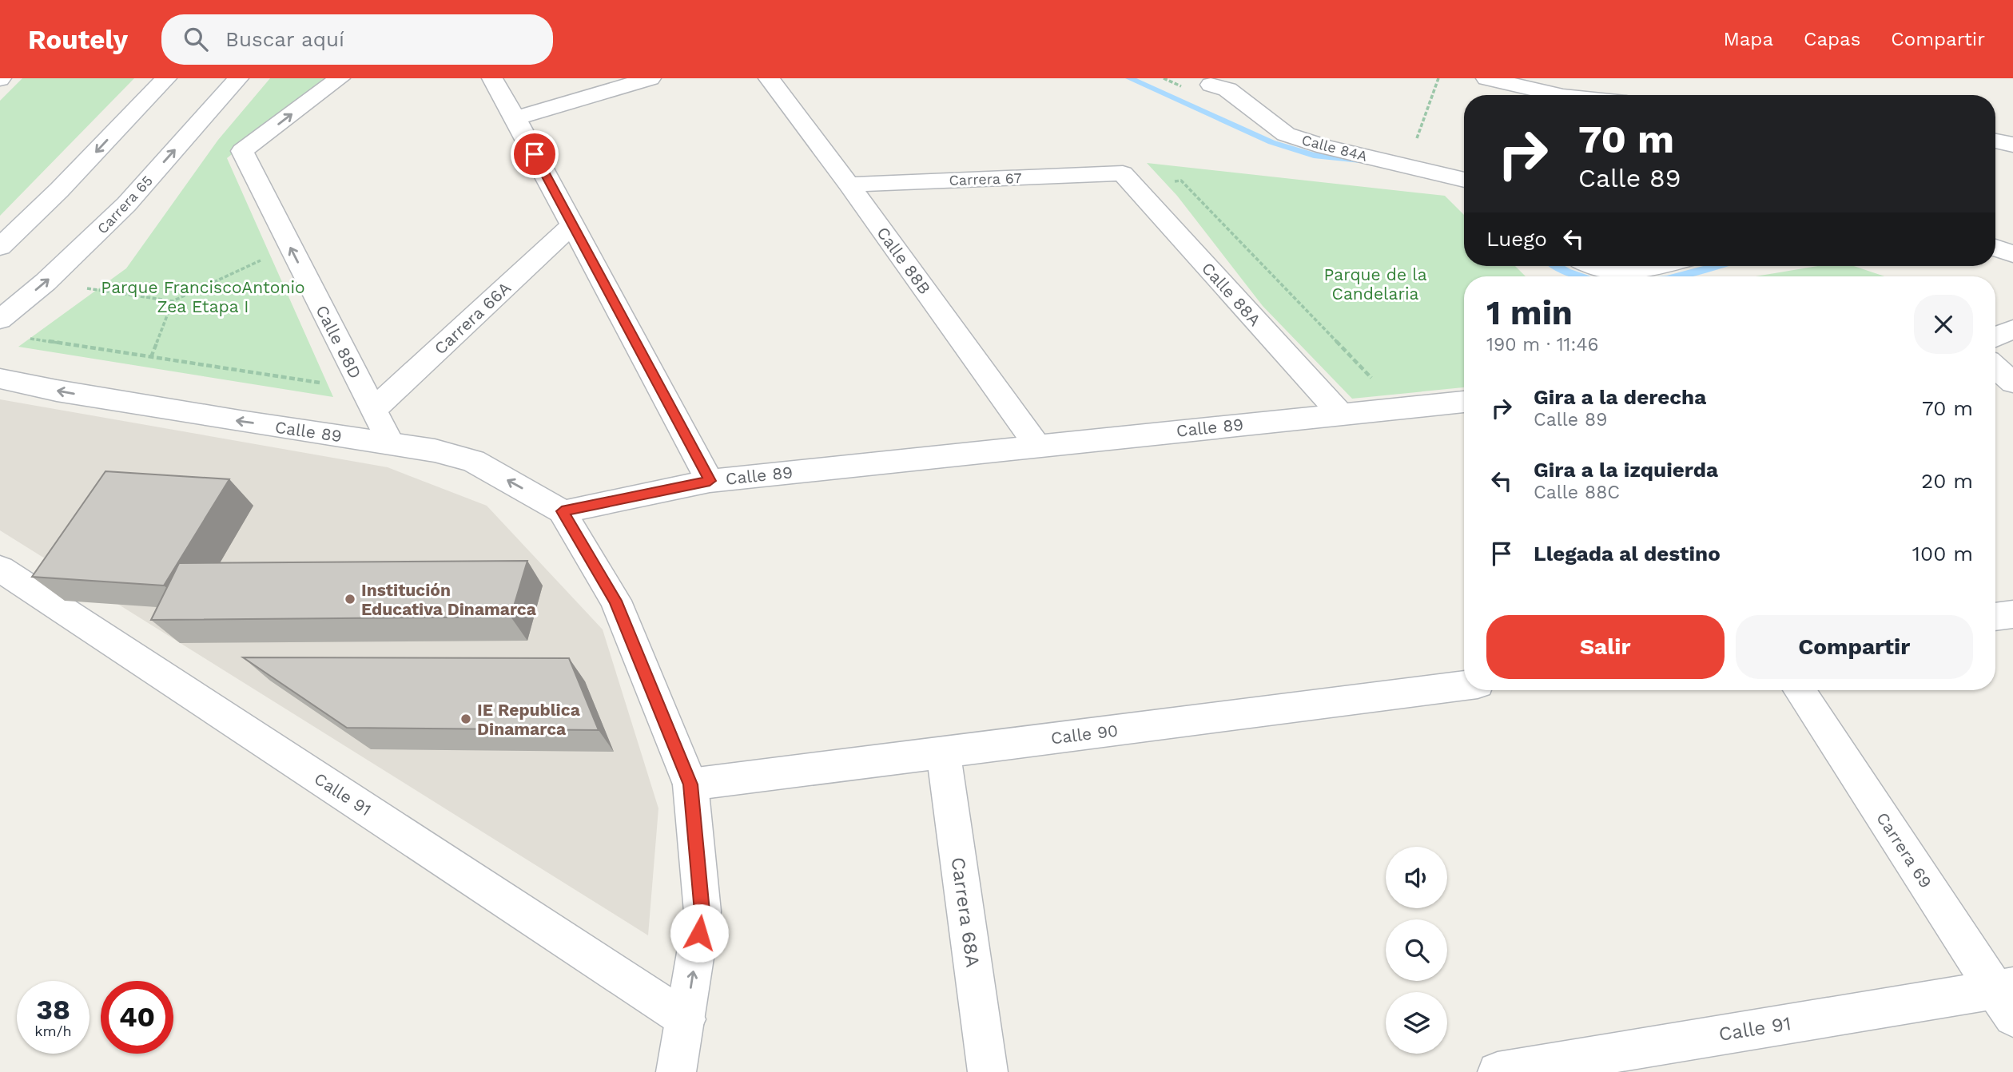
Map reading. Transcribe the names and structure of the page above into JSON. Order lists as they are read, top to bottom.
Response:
{
  "streets": {
    "street": [
      "Calle 84A",
      "Carrera 67",
      "Carrera 65",
      "Calle 88B",
      "Calle 88A",
      "Carrera 66A",
      "Calle 88D",
      "Calle 89",
      "Calle 90",
      "Calle 91",
      "Carrera 69",
      "Carrera 68A"
    ]
  },
  "crossings": [
    ["Carrera 67", "Calle 88B"],
    ["Carrera 67", "Calle 88A"],
    ["Calle 88B", "Calle 89"],
    ["Calle 88A", "Calle 89"],
    ["Carrera 66A", "Calle 88D"],
    ["Calle 88D", "Calle 89"],
    ["Calle 90", "Carrera 68A"],
    ["Calle 91", "Carrera 69"]
  ],
  "one_way": ["Calle 89"],
  "parks": ["Parque de la Candelaria", "Parque FranciscoAntonio Zea Etapa I"],
  "places": ["Institución Educativa Dinamarca", "IE Republica Dinamarca"],
  "page": {
    "header": "Routely",
    "search": "Buscar aquí",
    "nav": ["Mapa", "Capas", "Compartir"],
    "turn": ["70 m", "Calle 89"],
    "then": "Luego",
    "heading": ["1 min", "190 m · 11:46"],
    "list": [
      {
        "name": "Gira a la derecha",
        "note": "Calle 89",
        "value": "70 m"
      },
      {
        "name": "Gira a la izquierda",
        "note": "Calle 88C",
        "value": "20 m"
      },
      {
        "name": "Llegada al destino",
        "value": "100 m"
      }
    ],
    "buttons": ["Salir", "Compartir"],
    "speed": "38 km/h",
    "limit": "40"
  }
}
